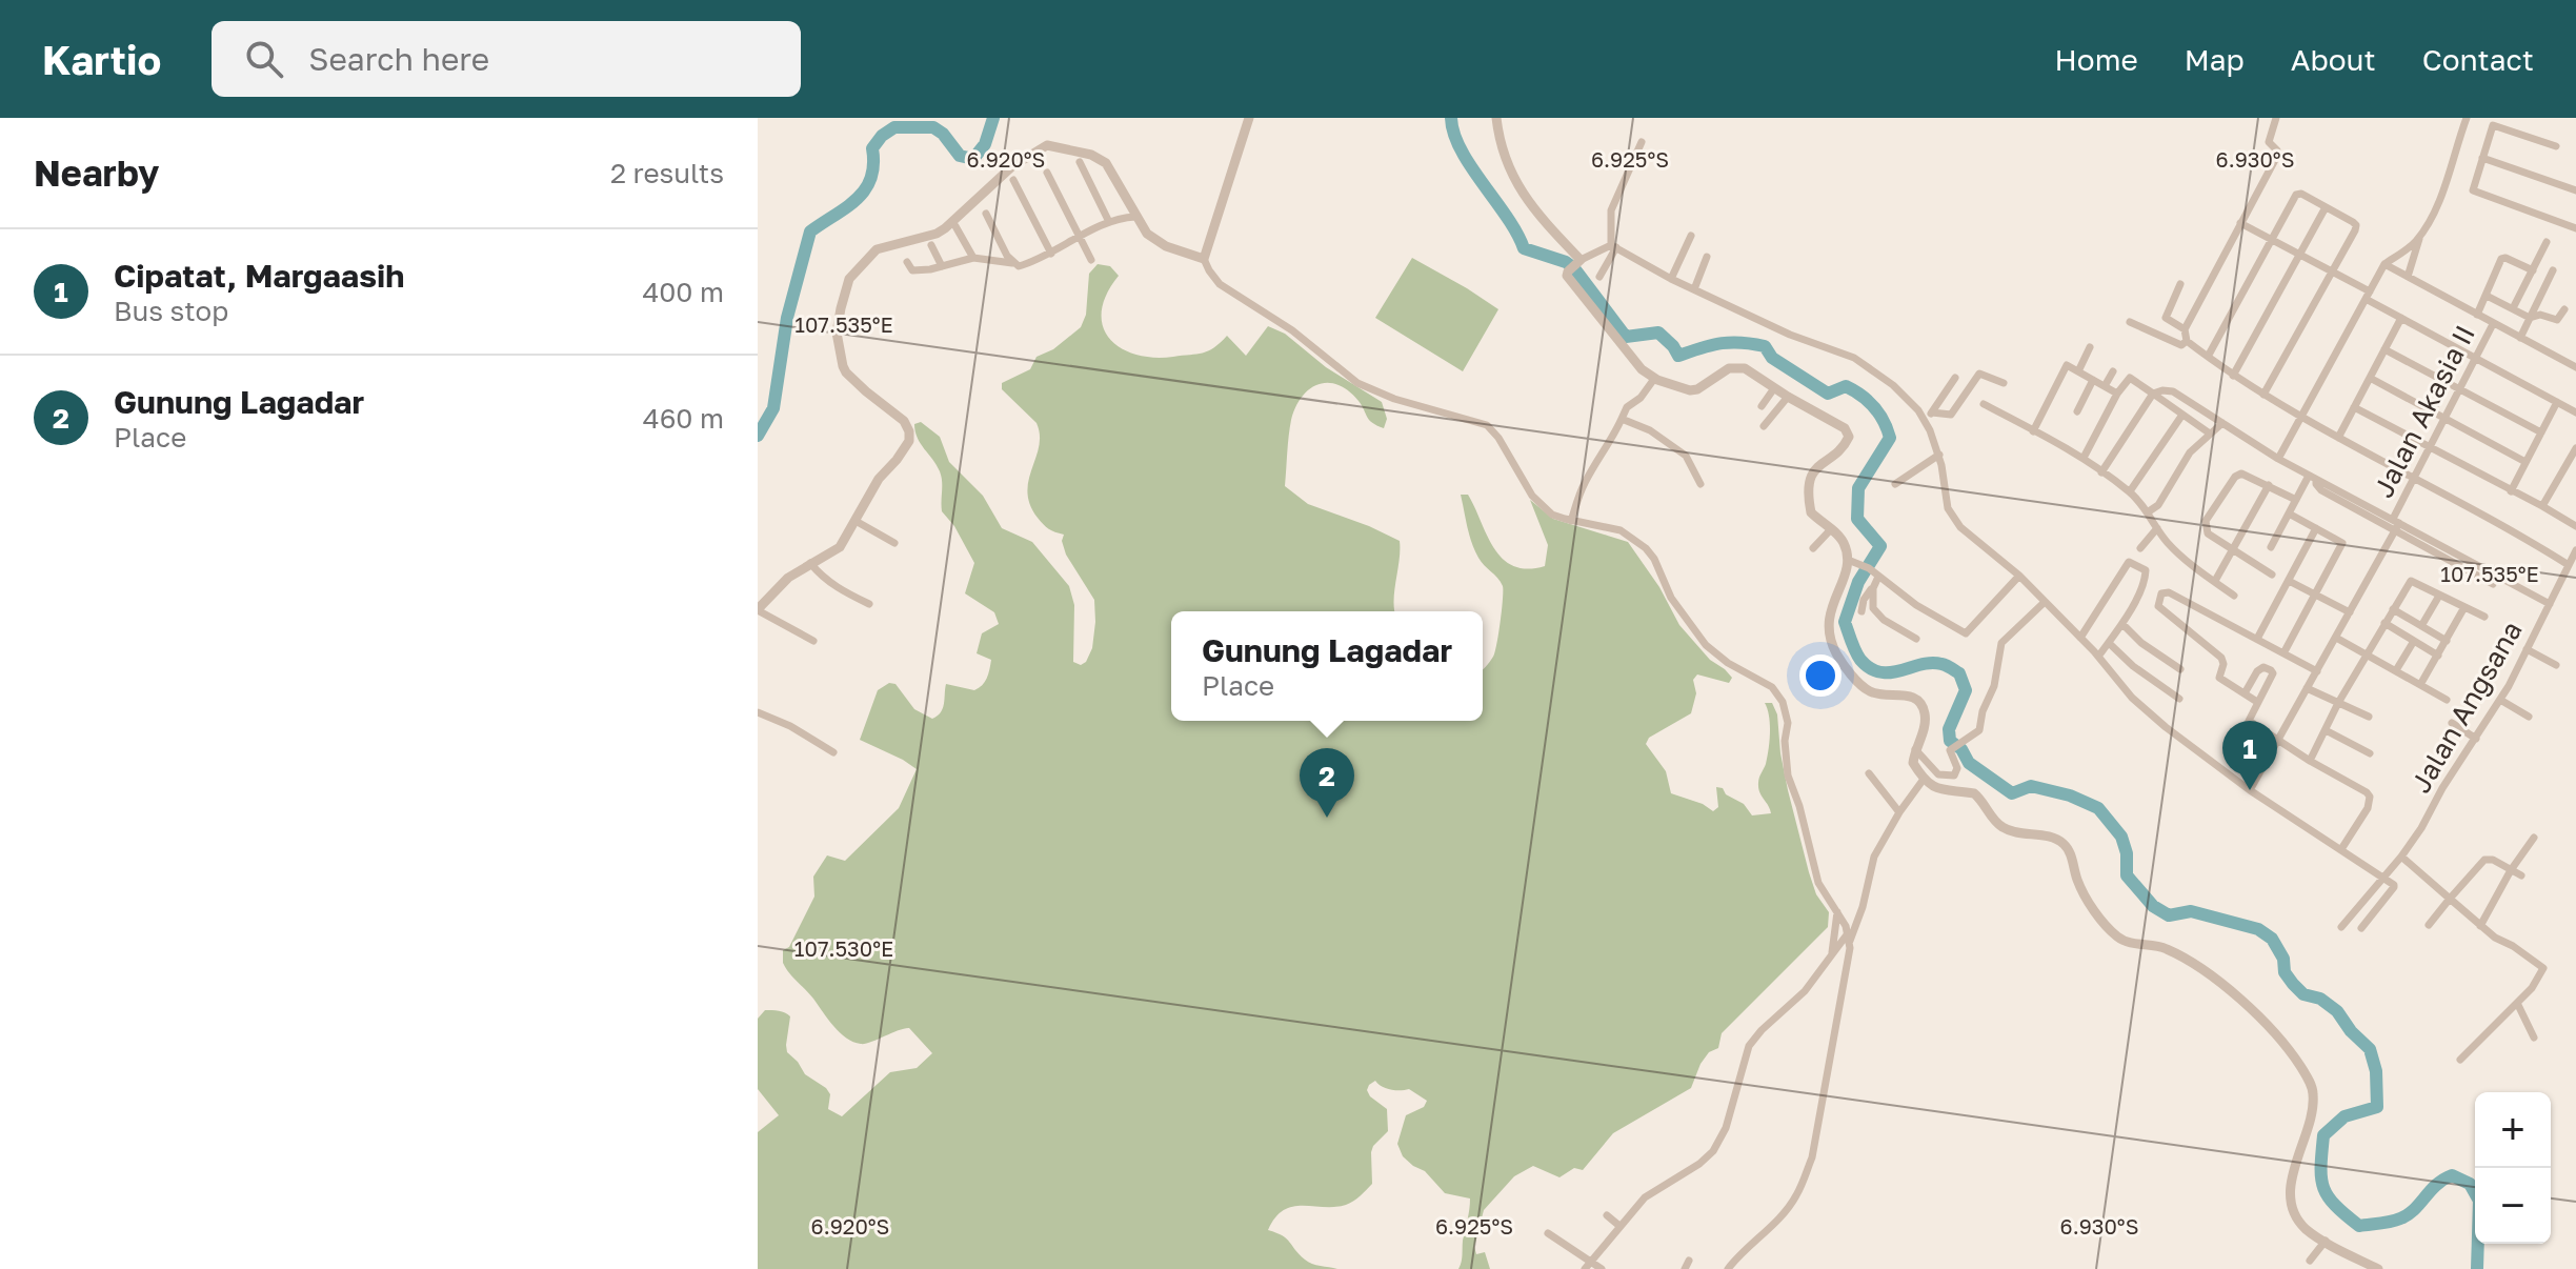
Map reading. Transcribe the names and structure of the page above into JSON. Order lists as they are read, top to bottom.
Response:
{
  "streets": {
    "street": ["Jalan Akasia II", "Jalan Angsana"]
  },
  "page": {
    "header": "Kartio",
    "search": "Search here",
    "nav": [
      "Home",
      "Map",
      "About",
      "Contact"
    ],
    "heading": ["Nearby", "2 results"],
    "list": [
      {
        "mark": "1",
        "name": "Cipatat, Margaasih",
        "note": "Bus stop",
        "value": "400 m"
      },
      {
        "mark": "2",
        "name": "Gunung Lagadar",
        "note": "Place",
        "value": "460 m"
      }
    ],
    "popup": ["Gunung Lagadar", "Place"],
    "pins": ["1", "2"],
    "map_buttons": ["+", "−"]
  },
  "coordinates": [
    "6.920°S",
    "6.925°S",
    "6.930°S",
    "107.535°E",
    "107.530°E"
  ]
}
